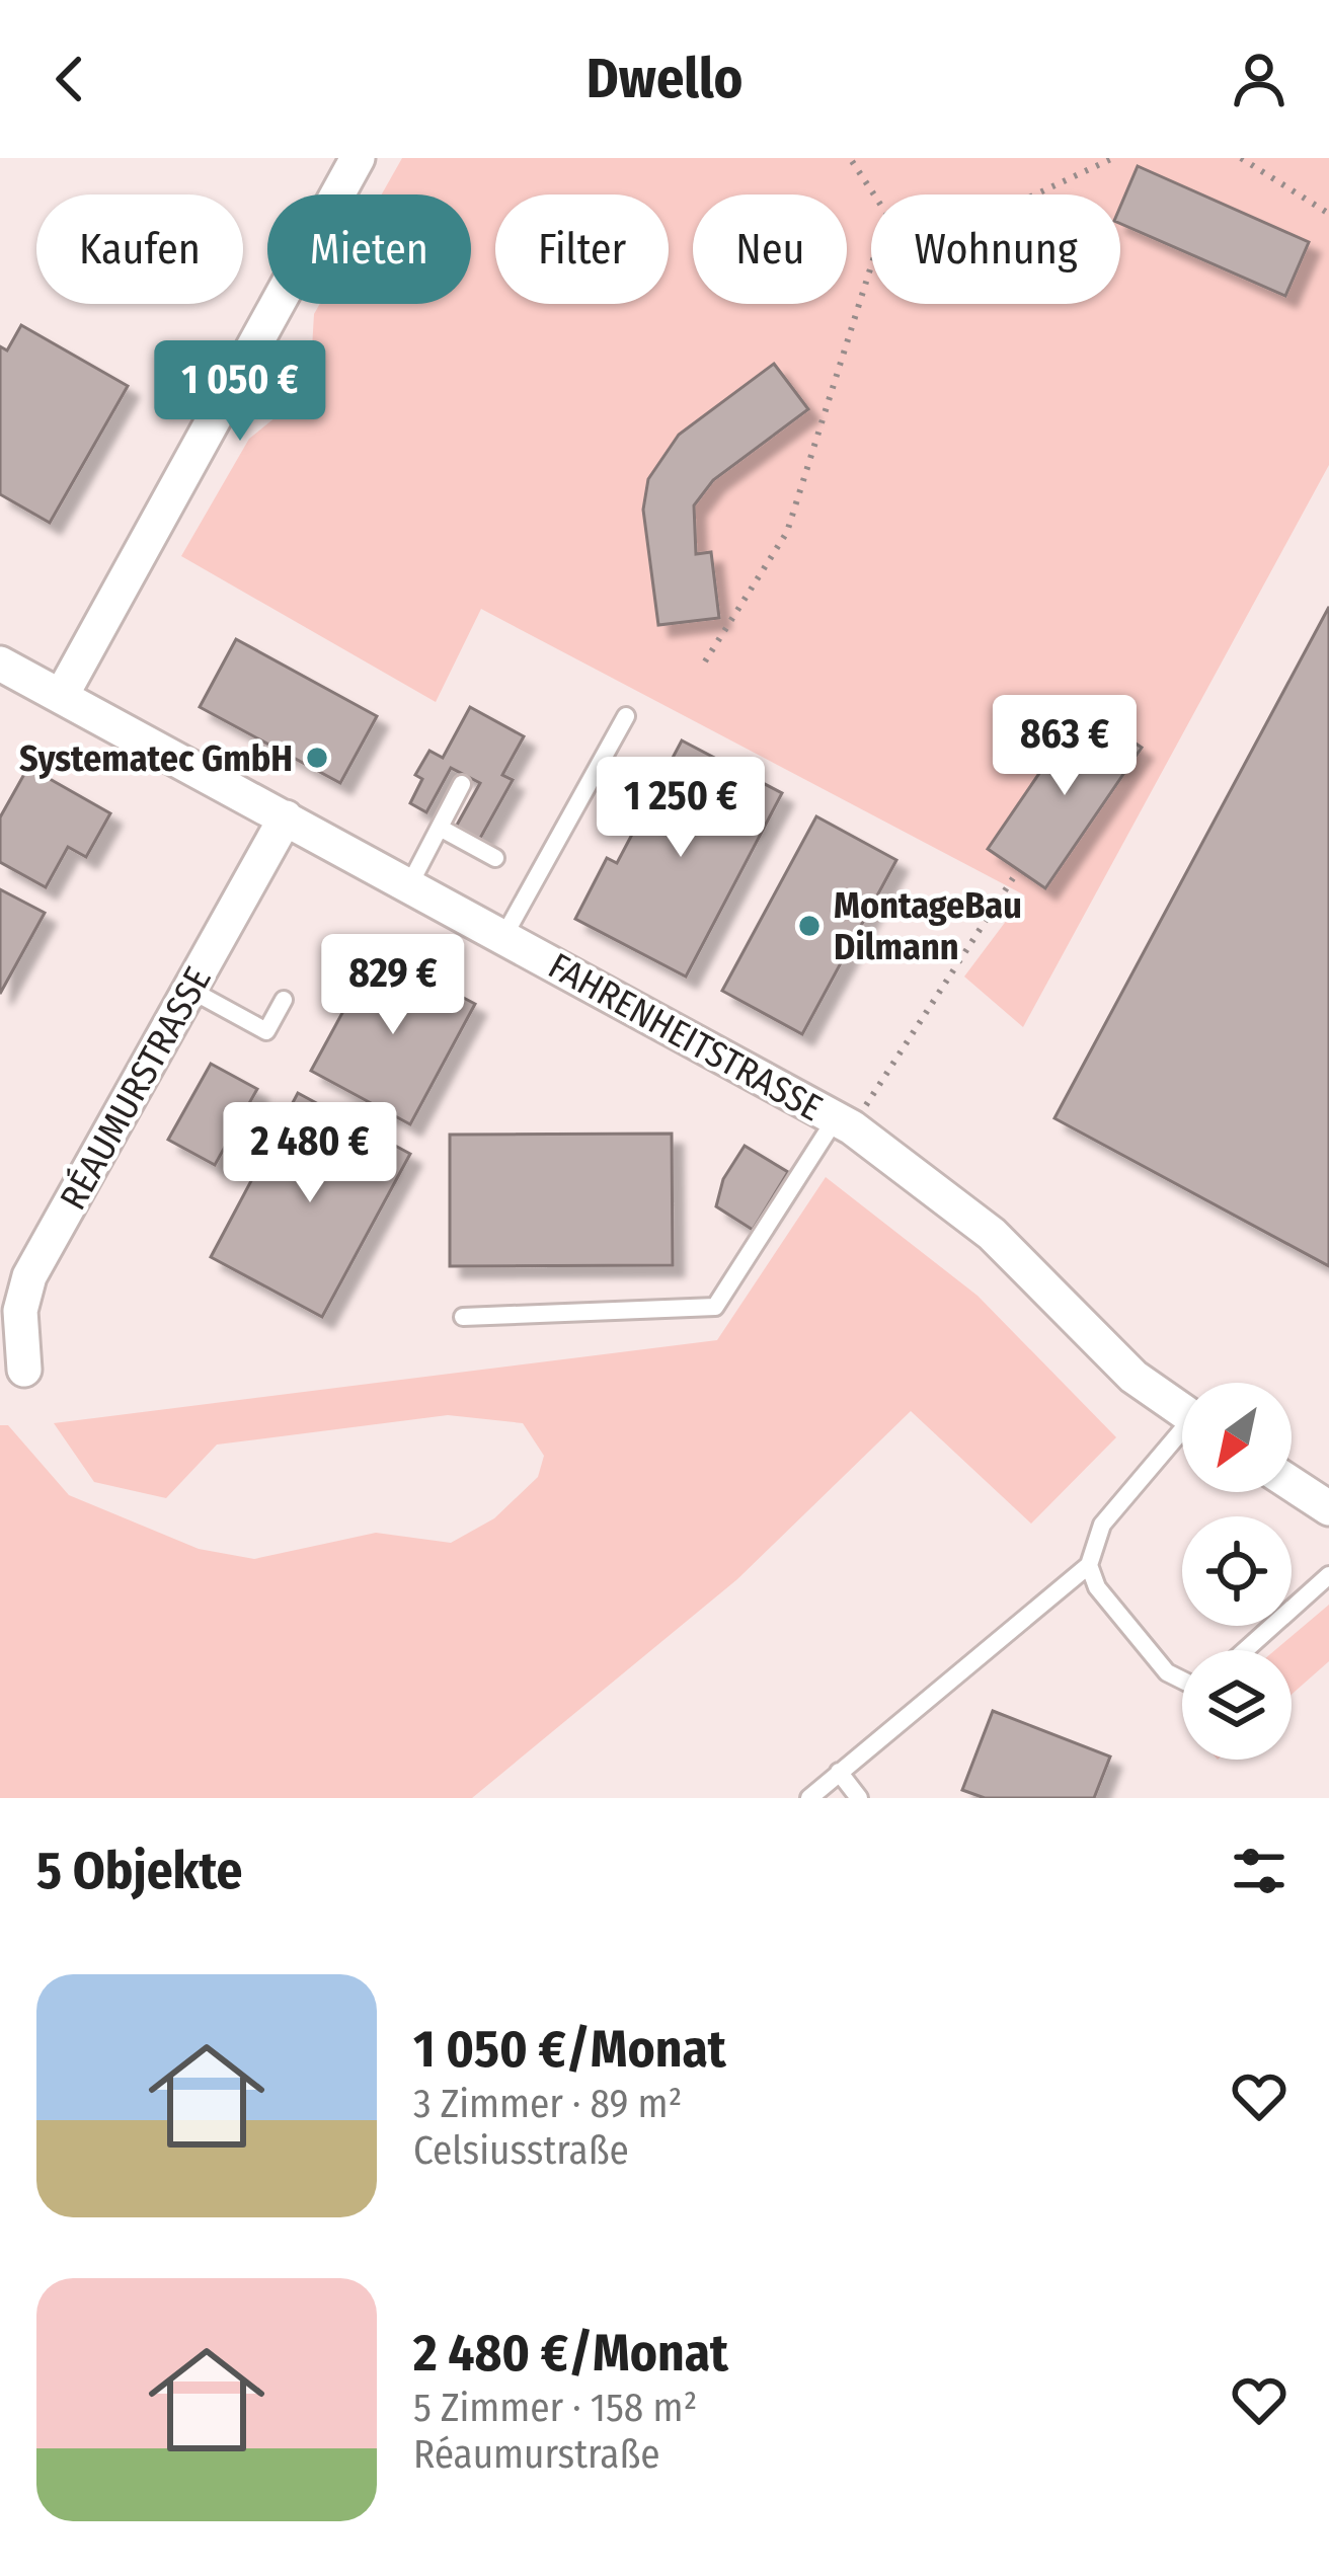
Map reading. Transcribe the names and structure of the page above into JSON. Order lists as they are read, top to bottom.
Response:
{
  "streets": {
    "street": ["FAHRENHEITSTRASSE", "RÉAUMURSTRASSE"]
  },
  "crossings": [
    ["FAHRENHEITSTRASSE", "RÉAUMURSTRASSE"]
  ],
  "places": ["Systematec GmbH", "MontageBau Dilmann"],
  "north": "bottom left",
  "page": {
    "header": "Dwello",
    "chip": [
      "Kaufen",
      "Mieten",
      "Filter",
      "Neu",
      "Wohnung"
    ],
    "price": [
      "1 050 €",
      "863 €",
      "1 250 €",
      "829 €",
      "2 480 €"
    ],
    "heading": "5 Objekte",
    "list": [
      {
        "name": "1 050 €/Monat",
        "note": "3 Zimmer · 89 m² · Celsiusstraße"
      },
      {
        "name": "2 480 €/Monat",
        "note": "5 Zimmer · 158 m² · Réaumurstraße"
      }
    ]
  }
}
